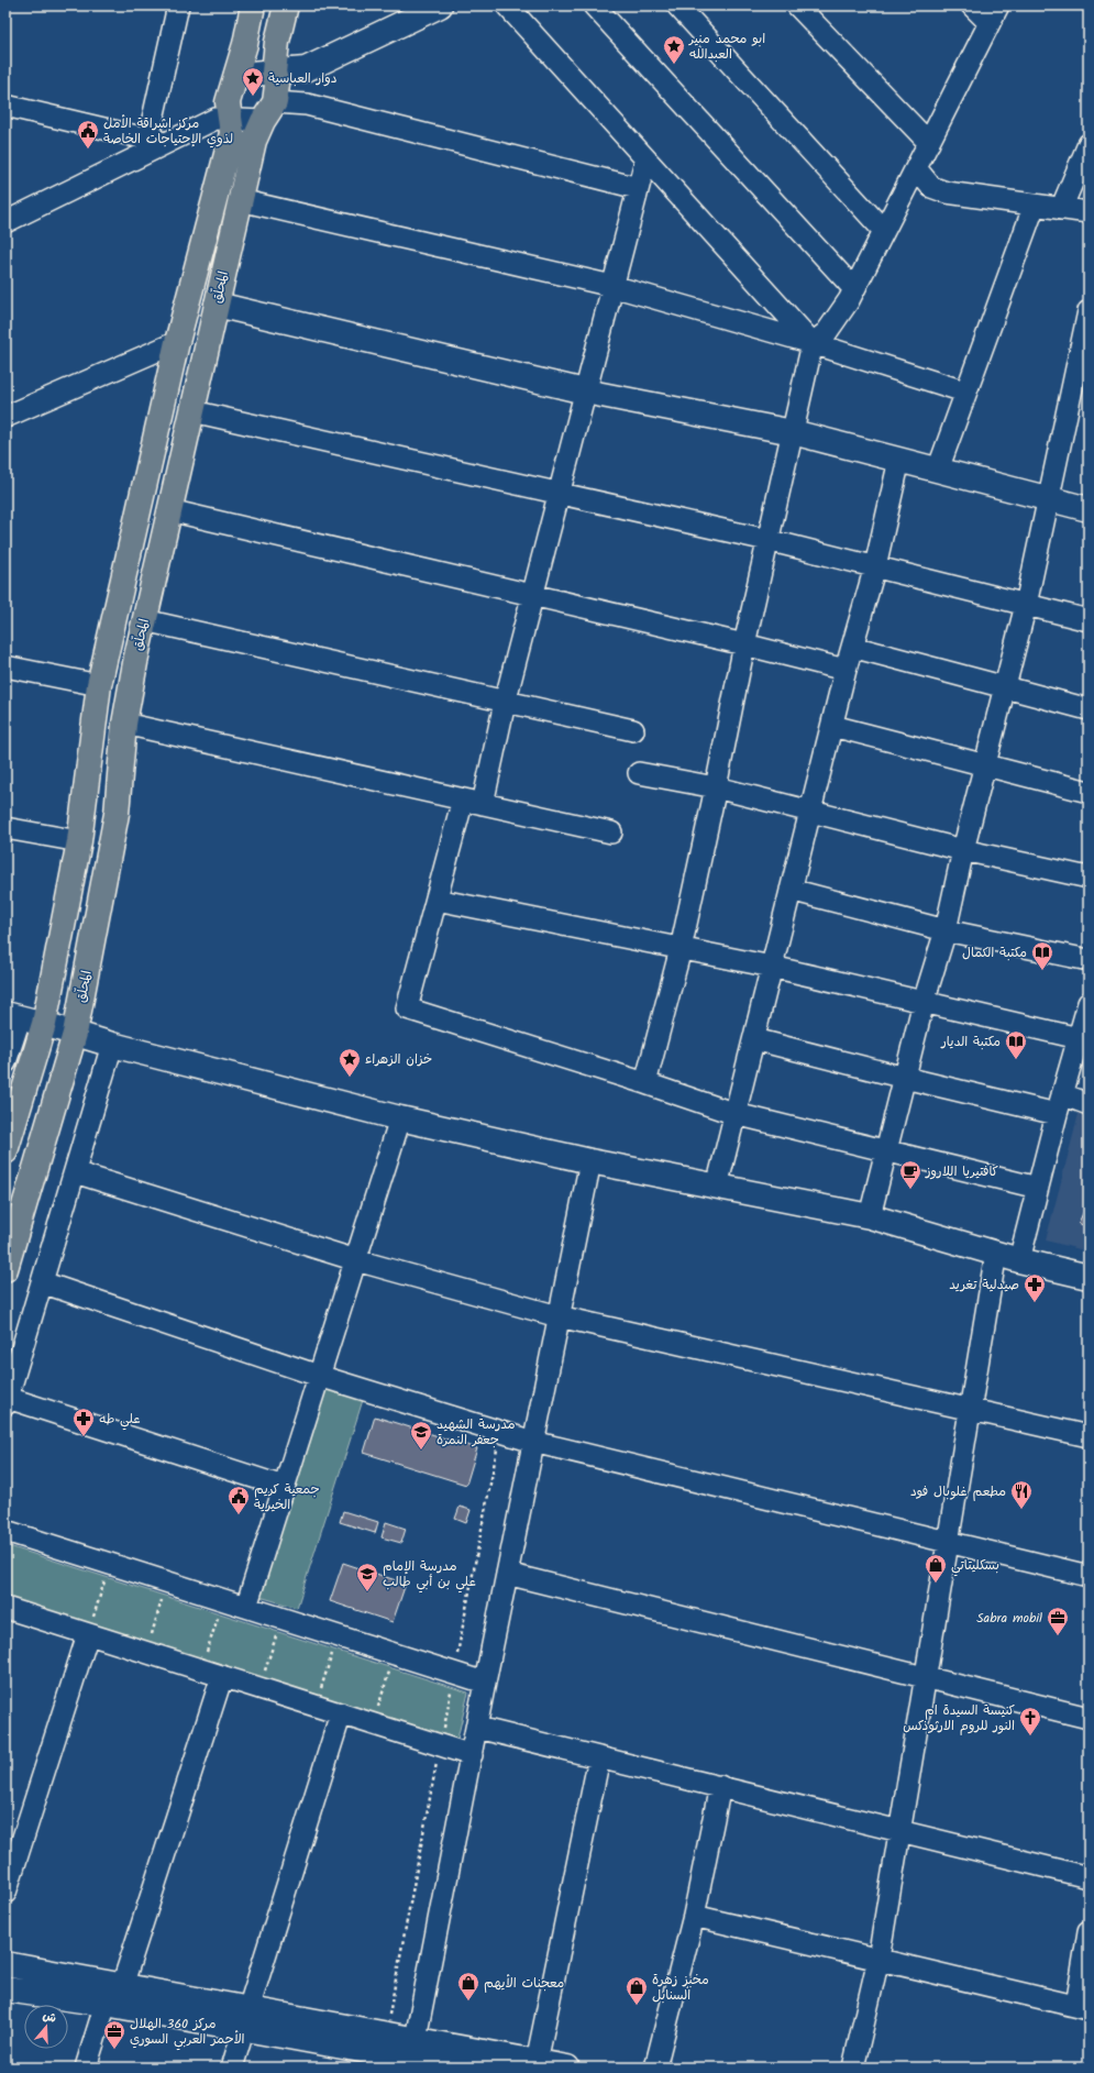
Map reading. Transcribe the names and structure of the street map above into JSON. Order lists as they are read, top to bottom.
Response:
{
  "streets": {
    "highway": ["المحلّق"]
  },
  "places": {
    "place": ["ابو محمد منير العبدالله", "دوار العباسية", "خزان الزهراء"],
    "public building": ["مركز إشراقة الأمل لذوي الإحتياجات الخاصة", "جمعية كريم الخيرية"],
    "library": ["مكتبة الكمال", "مكتبة الديار"],
    "cafe": ["كافتيريا اللاروز"],
    "pharmacy": ["صيدلية تغريد", "علي طه"],
    "school or university": ["مدرسة الشهيد جعفر النمرة", "مدرسة الإمام علي بن أبي طالب"],
    "restaurant": ["مطعم غلوبال فود"],
    "shop": ["بسكليتاتي", "معجنات الأيهم", "مخبز زهرة السنابل"],
    "office": ["Sabra mobil", "مركز 360 الهلال الأحمر العربي السوري"],
    "church": ["كنيسة السيدة ام النور للروم الارثوذكس"]
  },
  "north": "top"
}
